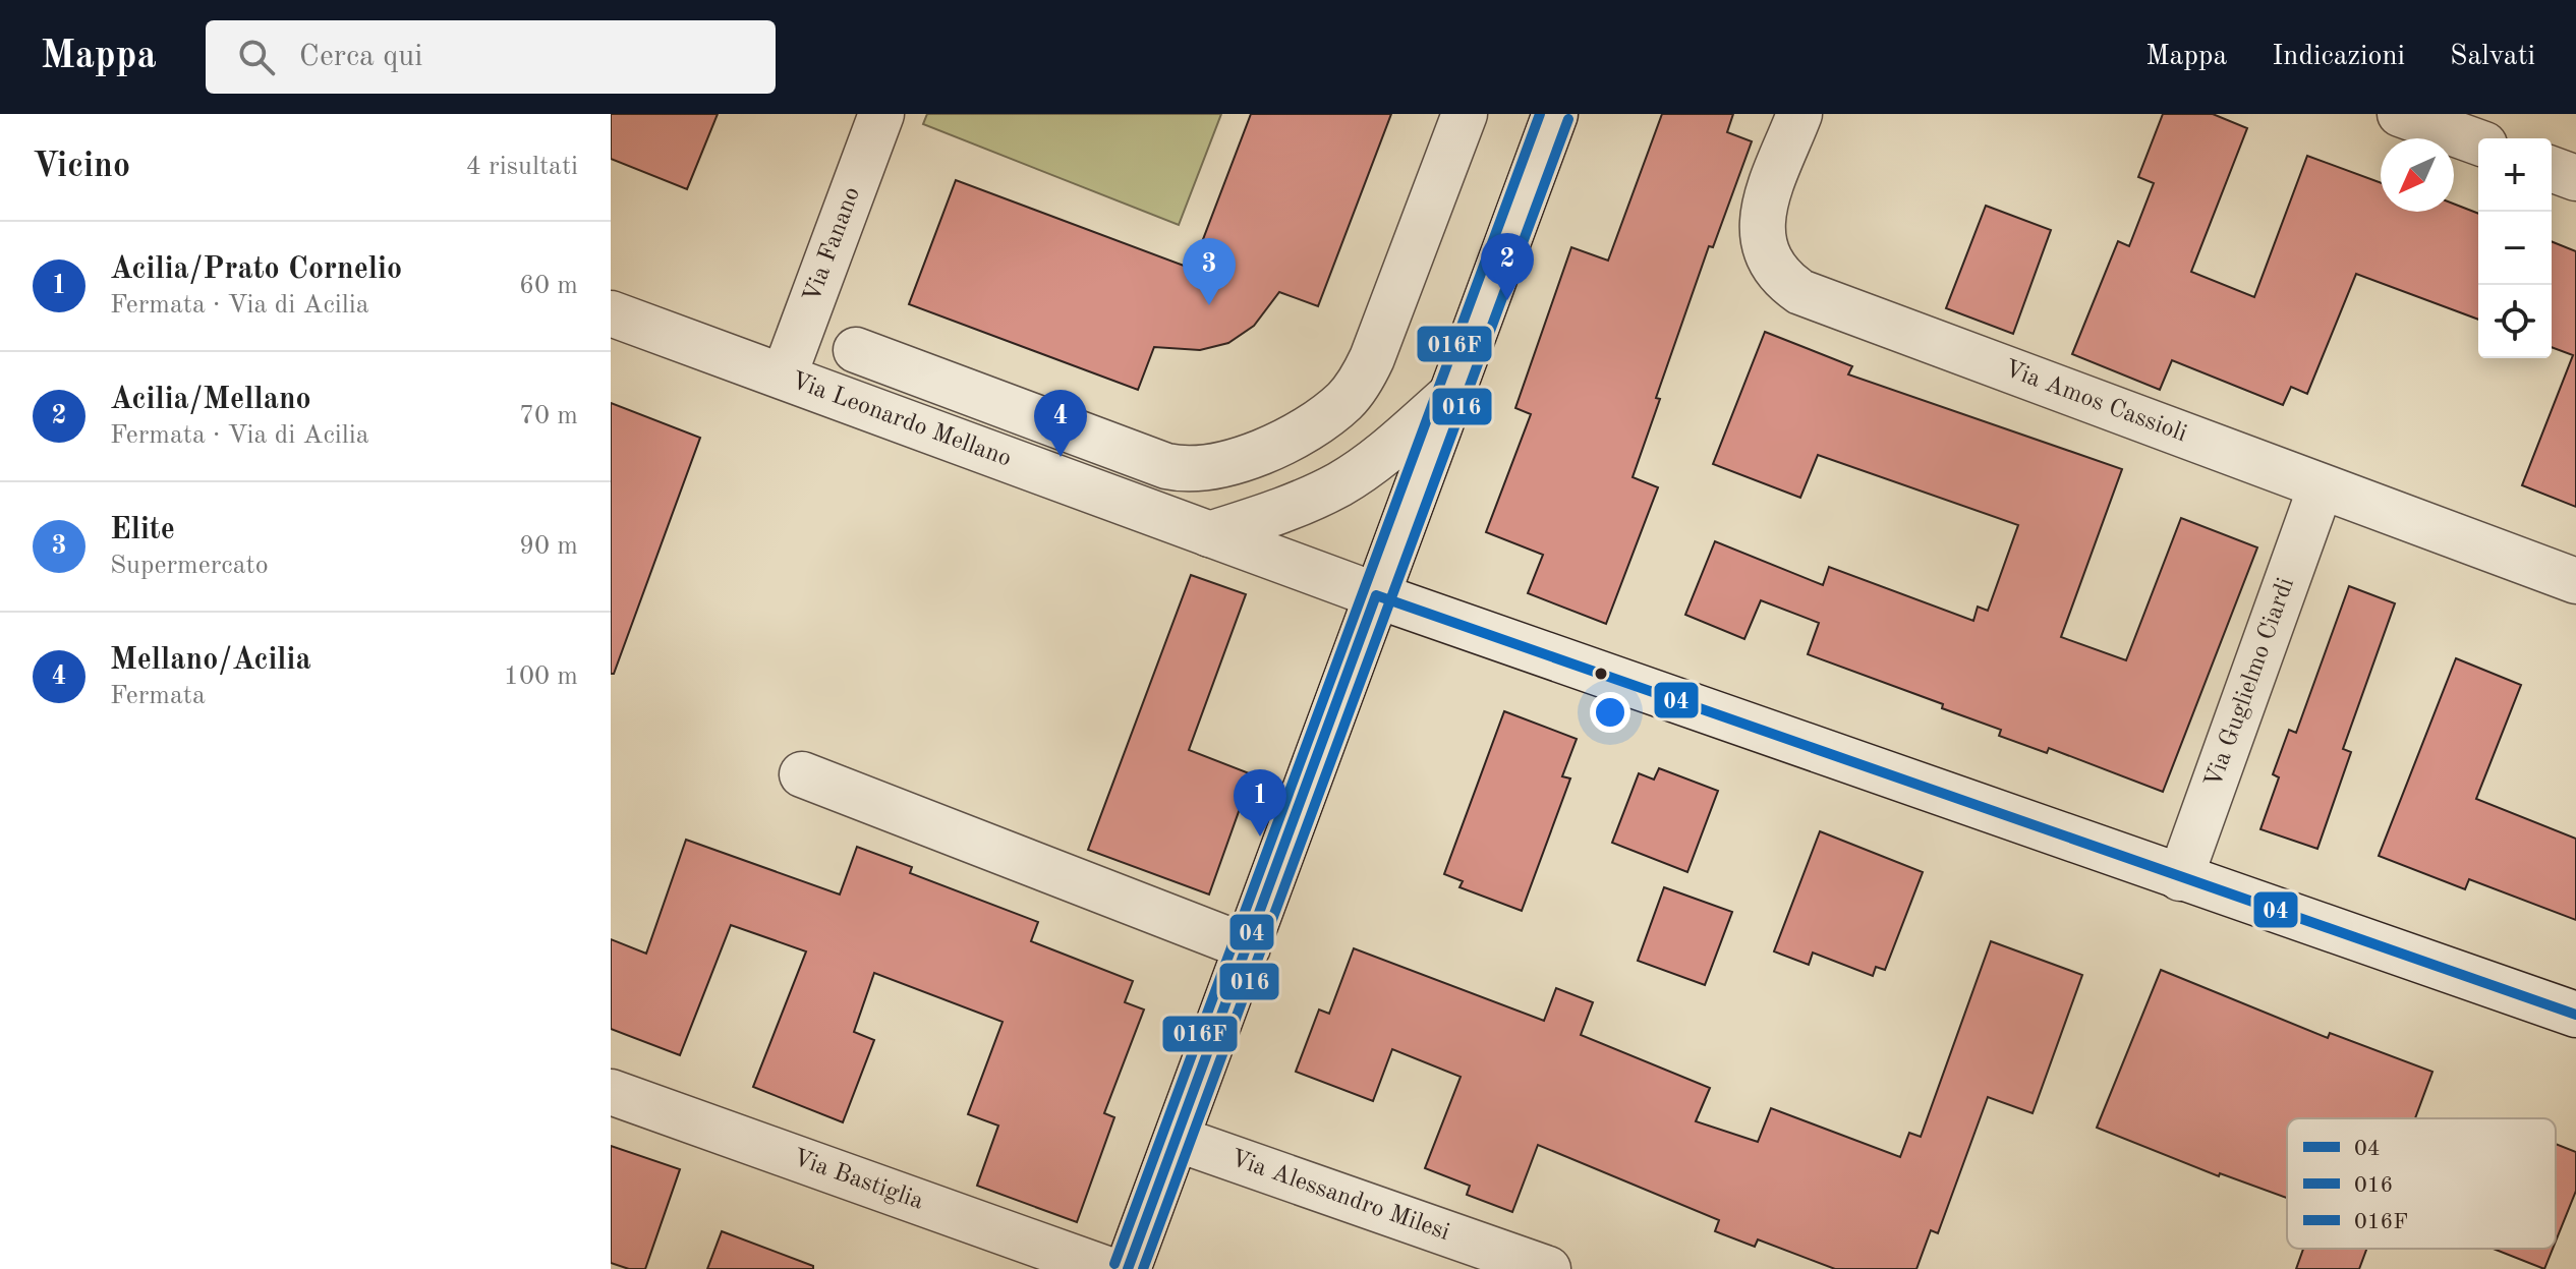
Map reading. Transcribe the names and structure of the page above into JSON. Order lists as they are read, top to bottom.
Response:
{
  "streets": {
    "street": [
      "Via Fanano",
      "Via Amos Cassioli",
      "Via Leonardo Mellano",
      "Via Guglielmo Ciardi",
      "Via Bastiglia",
      "Via Alessandro Milesi"
    ]
  },
  "crossings": [
    ["Via Fanano", "Via Leonardo Mellano"],
    ["Via Amos Cassioli", "Via Guglielmo Ciardi"],
    ["Via Leonardo Mellano", "Via Guglielmo Ciardi"]
  ],
  "lines": ["transit line 016F", "transit line 016", "transit line 04"],
  "legend": ["04", "016", "016F"],
  "north": "bottom left",
  "page": {
    "header": "Mappa",
    "search": "Cerca qui",
    "nav": ["Mappa", "Indicazioni", "Salvati"],
    "heading": ["Vicino", "4 risultati"],
    "map_buttons": ["+", "−"],
    "list": [
      {
        "mark": "1",
        "name": "Acilia/Prato Cornelio",
        "note": "Fermata · Via di Acilia",
        "value": "60 m"
      },
      {
        "mark": "2",
        "name": "Acilia/Mellano",
        "note": "Fermata · Via di Acilia",
        "value": "70 m"
      },
      {
        "mark": "3",
        "name": "Elite",
        "note": "Supermercato",
        "value": "90 m"
      },
      {
        "mark": "4",
        "name": "Mellano/Acilia",
        "note": "Fermata",
        "value": "100 m"
      }
    ],
    "pins": [
      "2",
      "3",
      "4",
      "1"
    ]
  }
}
